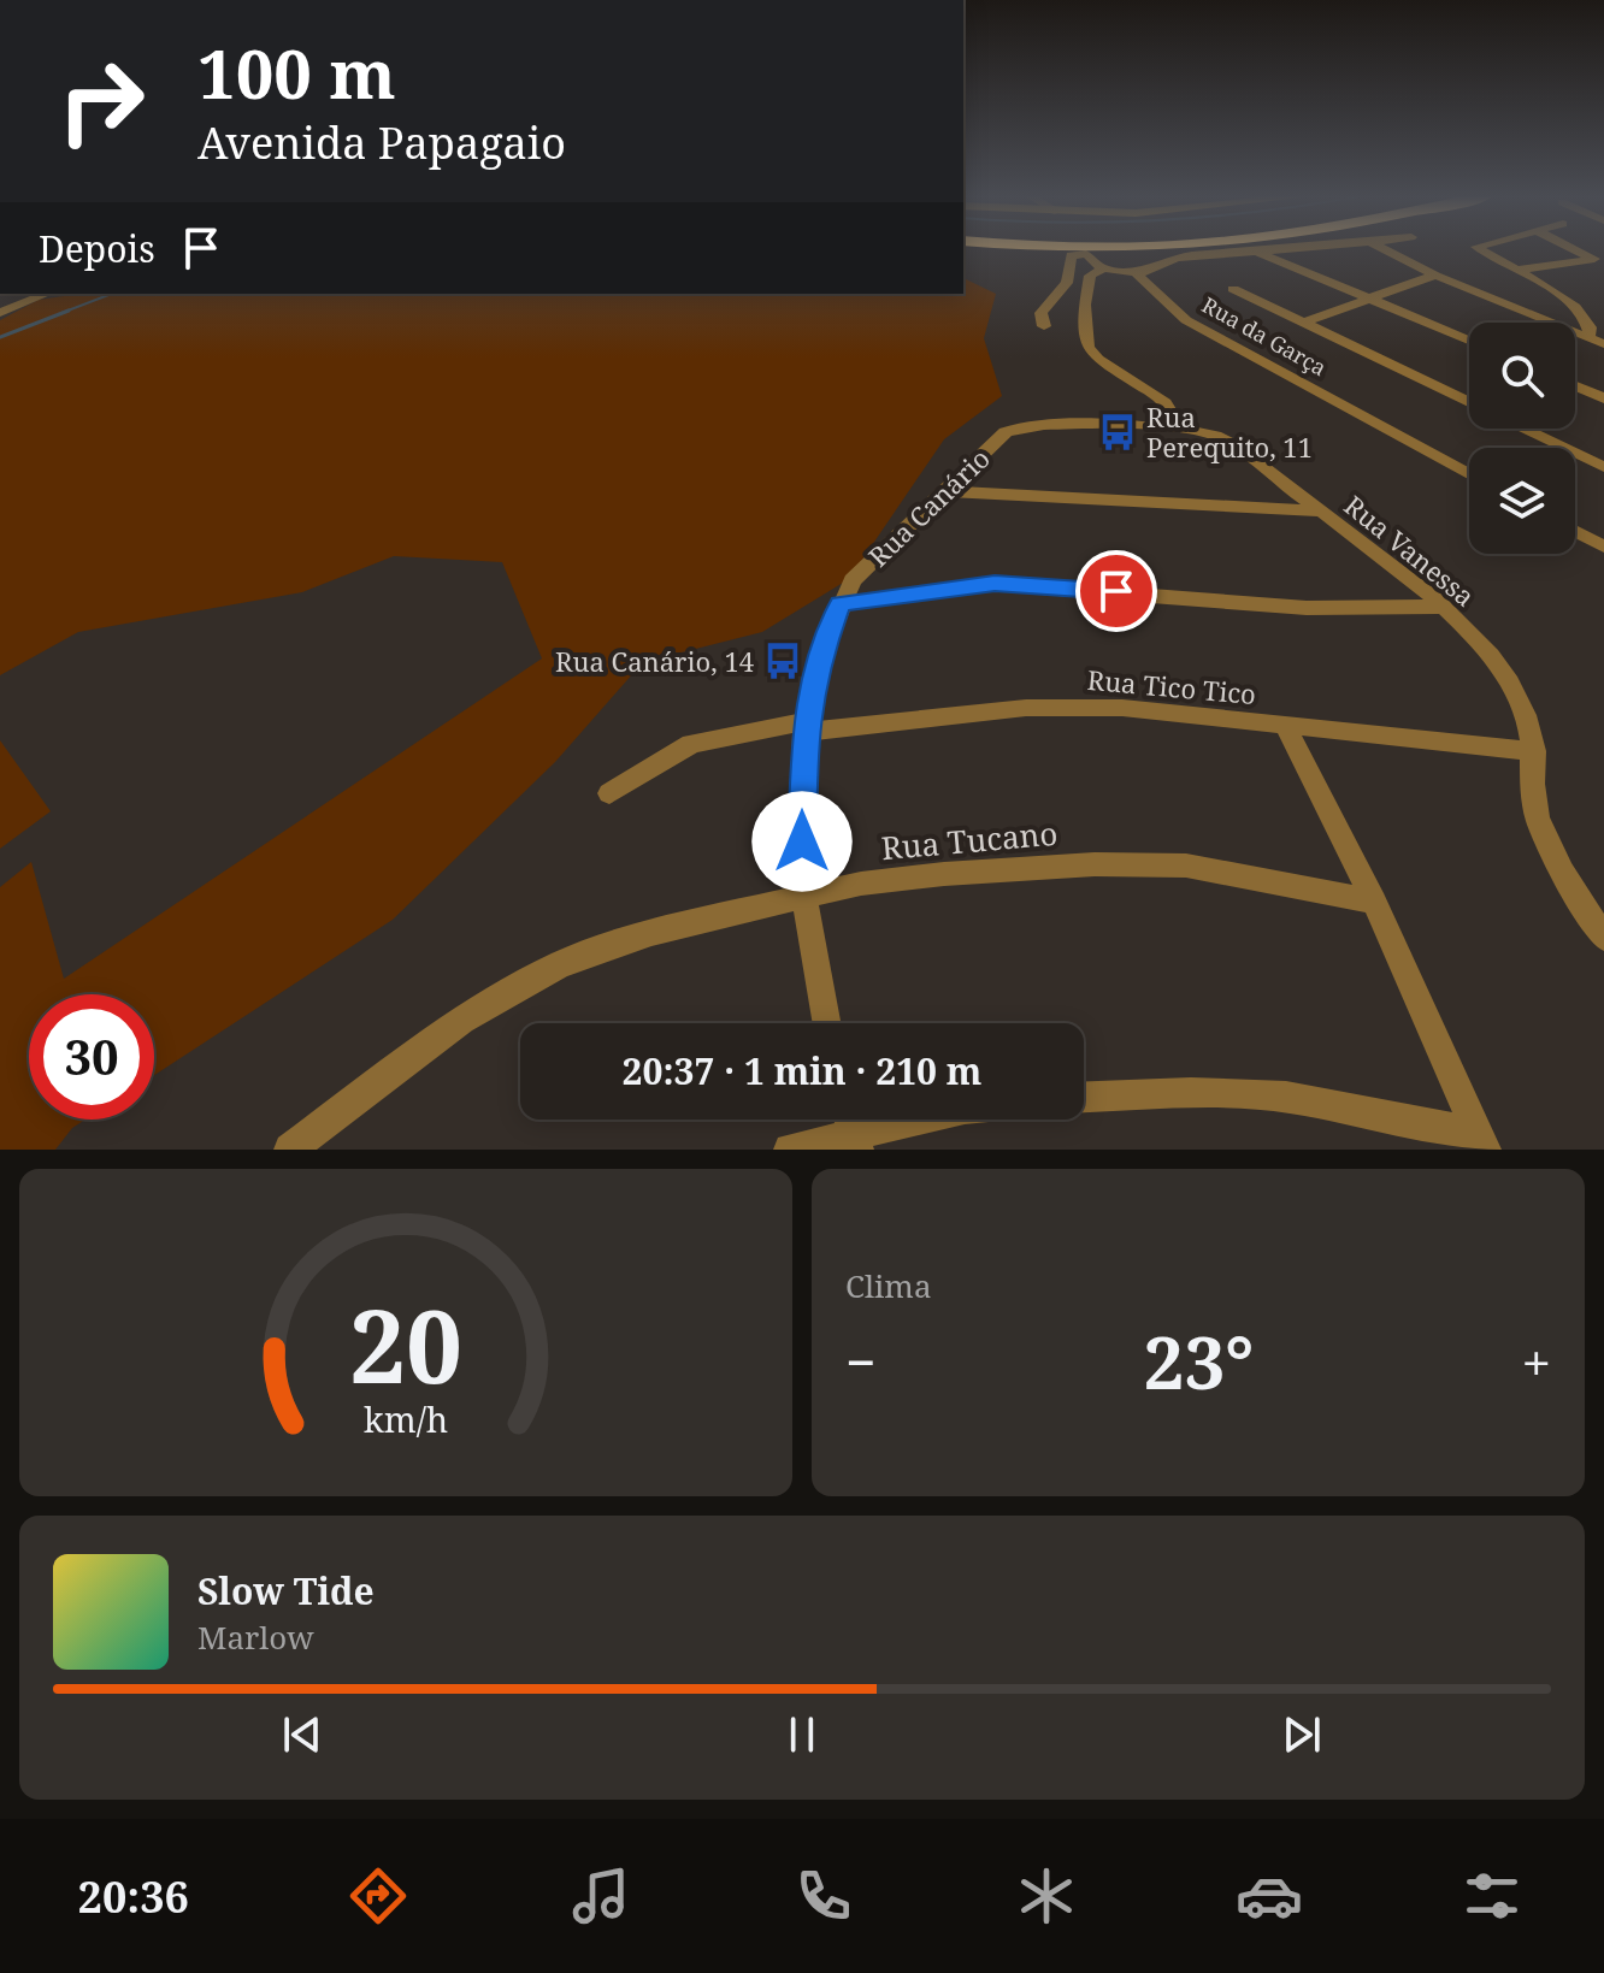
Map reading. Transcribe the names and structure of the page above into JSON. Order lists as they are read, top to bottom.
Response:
{
  "streets": {
    "street": [
      "Rua da Garça",
      "Rua Canário",
      "Rua Vanessa",
      "Rua Tico Tico",
      "Rua Tucano"
    ]
  },
  "crossings": [
    ["Rua Canário", "Rua Vanessa"],
    ["Rua Canário", "Rua Tico Tico"],
    ["Rua Canário", "Rua Tucano"],
    ["Rua Vanessa", "Rua Tico Tico"]
  ],
  "places": {
    "bus stop": ["Rua Perequito, 11", "Rua Canário, 14"]
  },
  "page": {
    "turn": ["100 m", "Avenida Papagaio"],
    "then": "Depois",
    "limit": "30",
    "trip": "20:37 · 1 min · 210 m",
    "tile": "Clima",
    "heat": ["−", "23°", "+"],
    "song": ["Slow Tide", "Marlow"],
    "tabs": "20:36",
    "gauge": ["20", "km/h"]
  }
}
